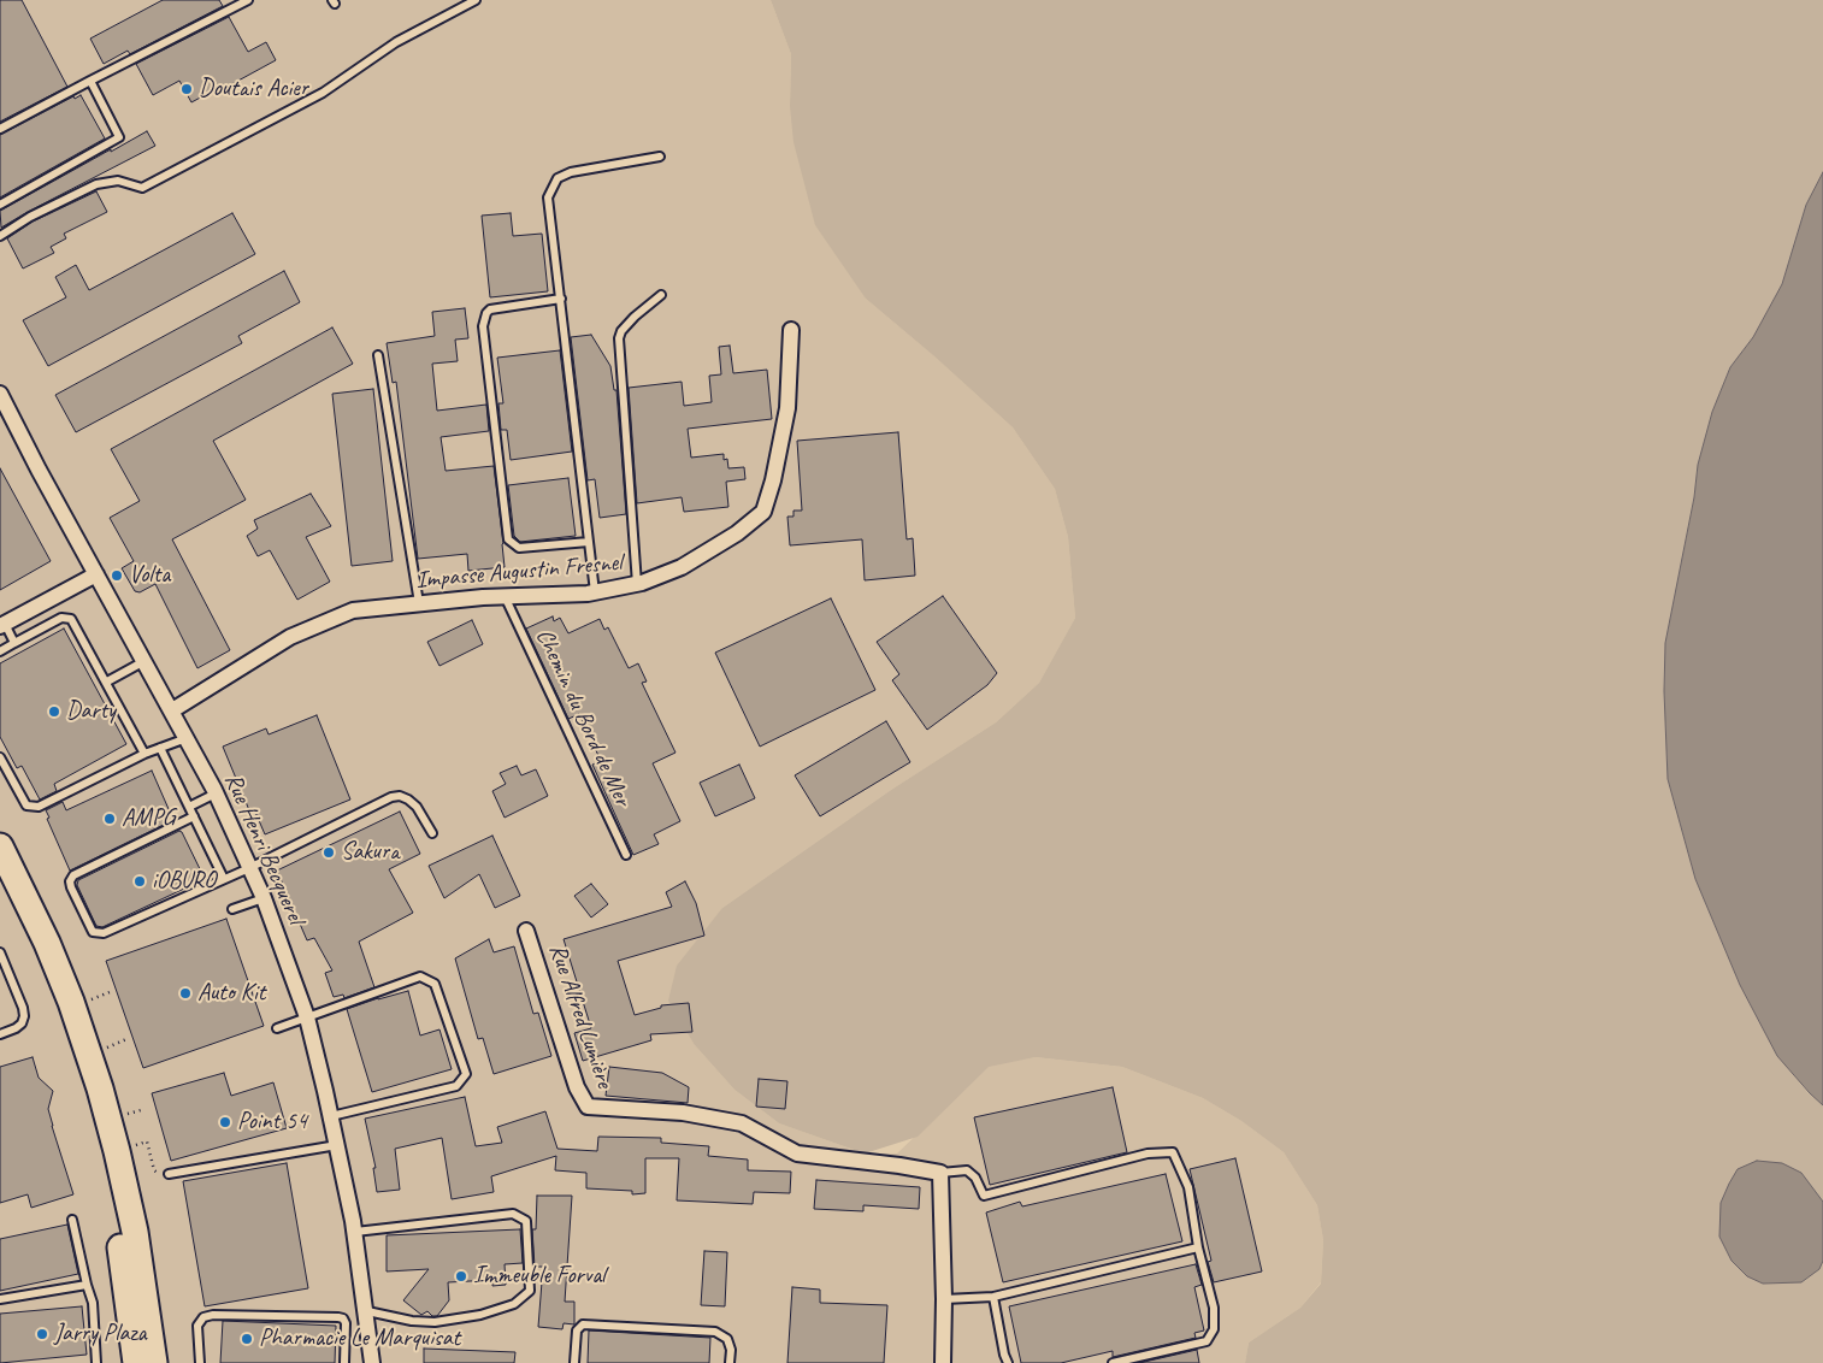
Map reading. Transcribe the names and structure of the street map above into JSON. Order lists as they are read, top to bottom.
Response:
{
  "streets": {
    "street": ["Impasse Augustin Fresnel", "Rue Henri Becquerel", "Rue Alfred Lumière"],
    "lane": ["Chemin du Bord de Mer"]
  },
  "crossings": [
    ["Impasse Augustin Fresnel", "Chemin du Bord de Mer"],
    ["Impasse Augustin Fresnel", "Rue Henri Becquerel"]
  ],
  "places": [
    "Doutais Acier",
    "Volta",
    "Darty",
    "AMPG",
    "Sakura",
    "iOBURO",
    "Auto Kit",
    "Point 54",
    "Immeuble Forval",
    "Jarry Plaza",
    "Pharmacie Le Marquisat"
  ]
}
